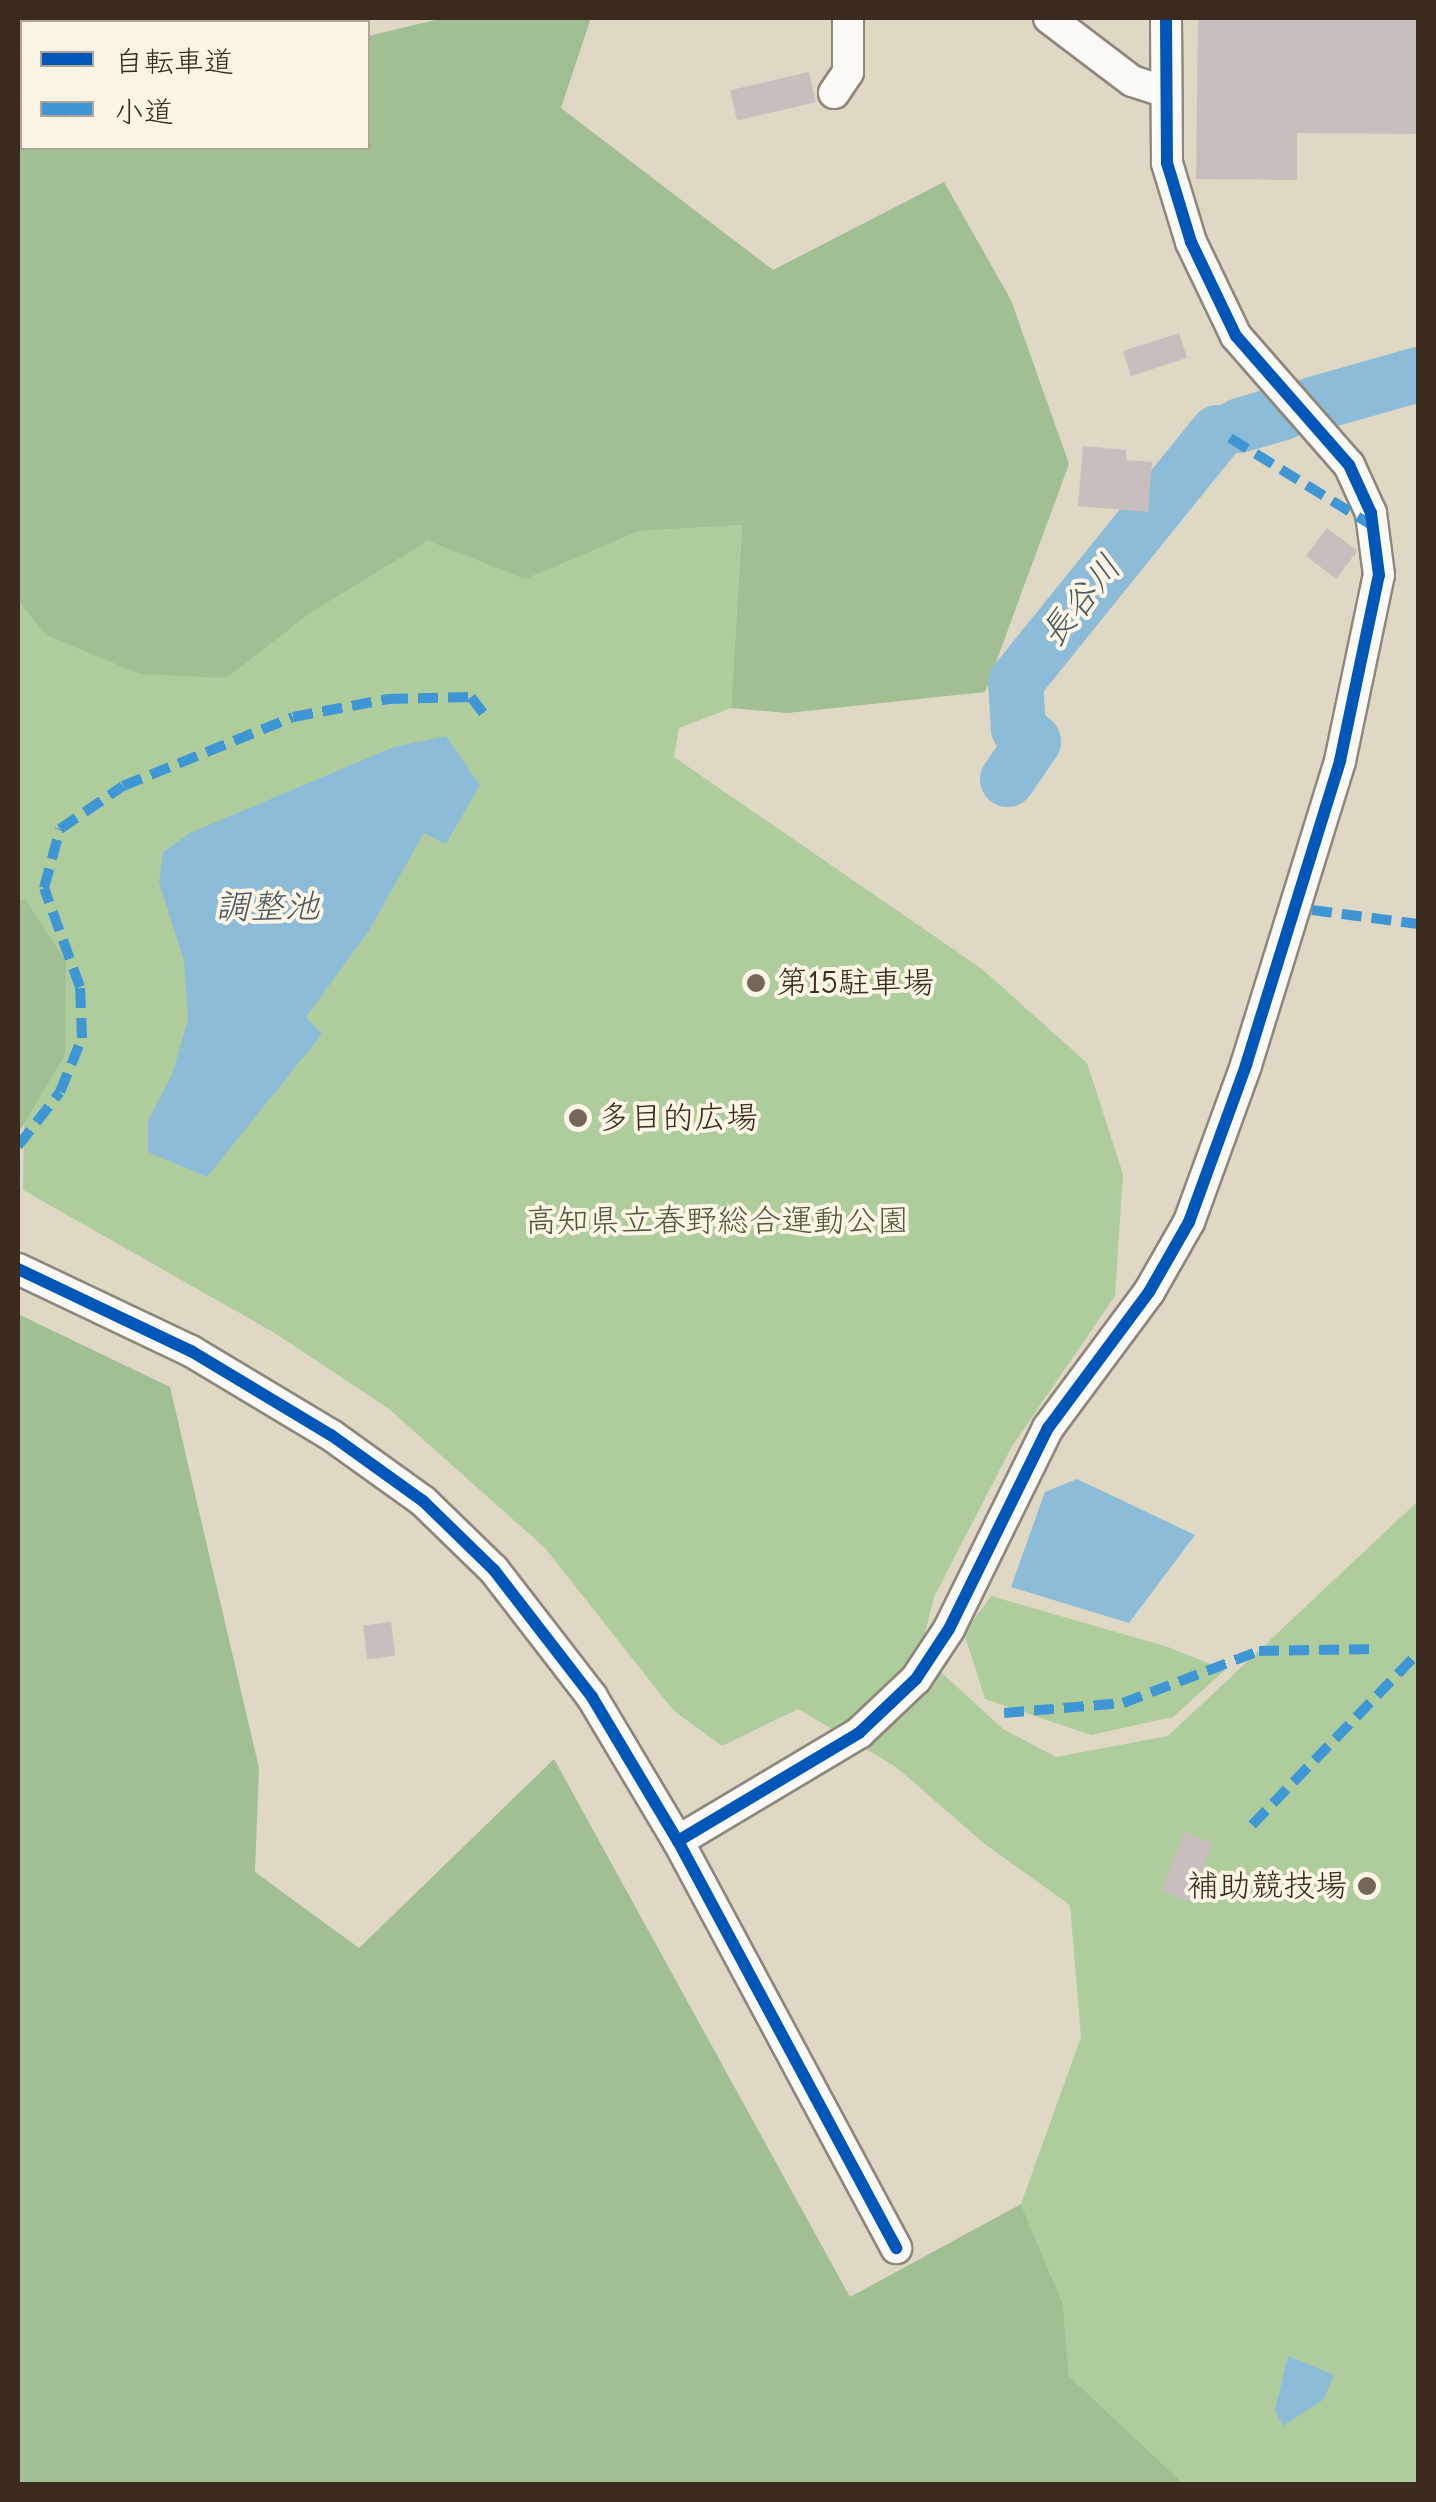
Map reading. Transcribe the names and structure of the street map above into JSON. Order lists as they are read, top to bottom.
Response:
{
  "water": ["長谷川", "調整池"],
  "parks": ["高知県立春野総合運動公園"],
  "places": ["第15駐車場", "多目的広場", "補助競技場"],
  "legend": ["自転車道", "小道"]
}
